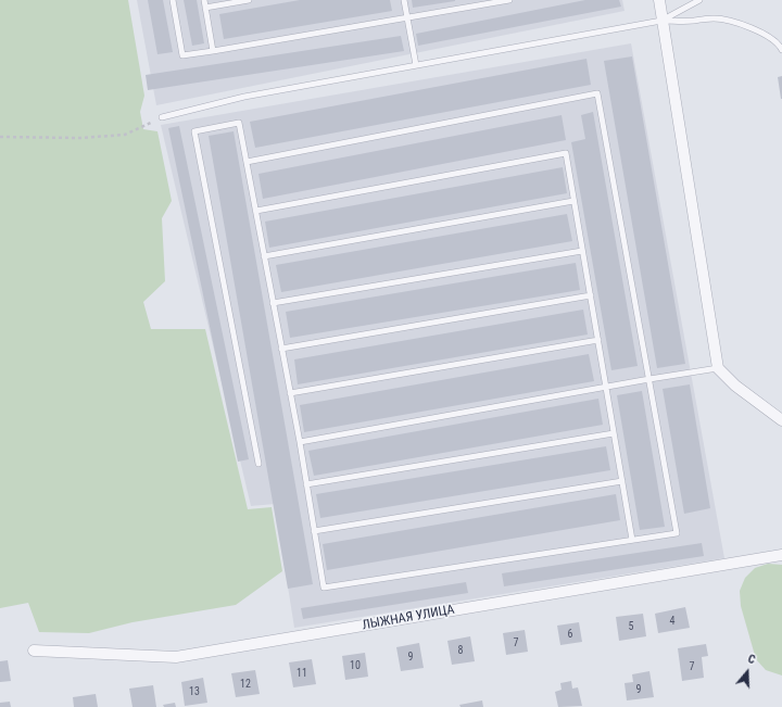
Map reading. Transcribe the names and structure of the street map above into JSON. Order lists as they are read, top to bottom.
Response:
{
  "streets": {
    "street": ["ЛЫЖНАЯ УЛИЦА"]
  },
  "house_numbers": [
    "4",
    "5",
    "6",
    "7",
    "8",
    "9",
    "10",
    "7",
    "11",
    "12",
    "9",
    "13"
  ],
  "north": "top"
}
